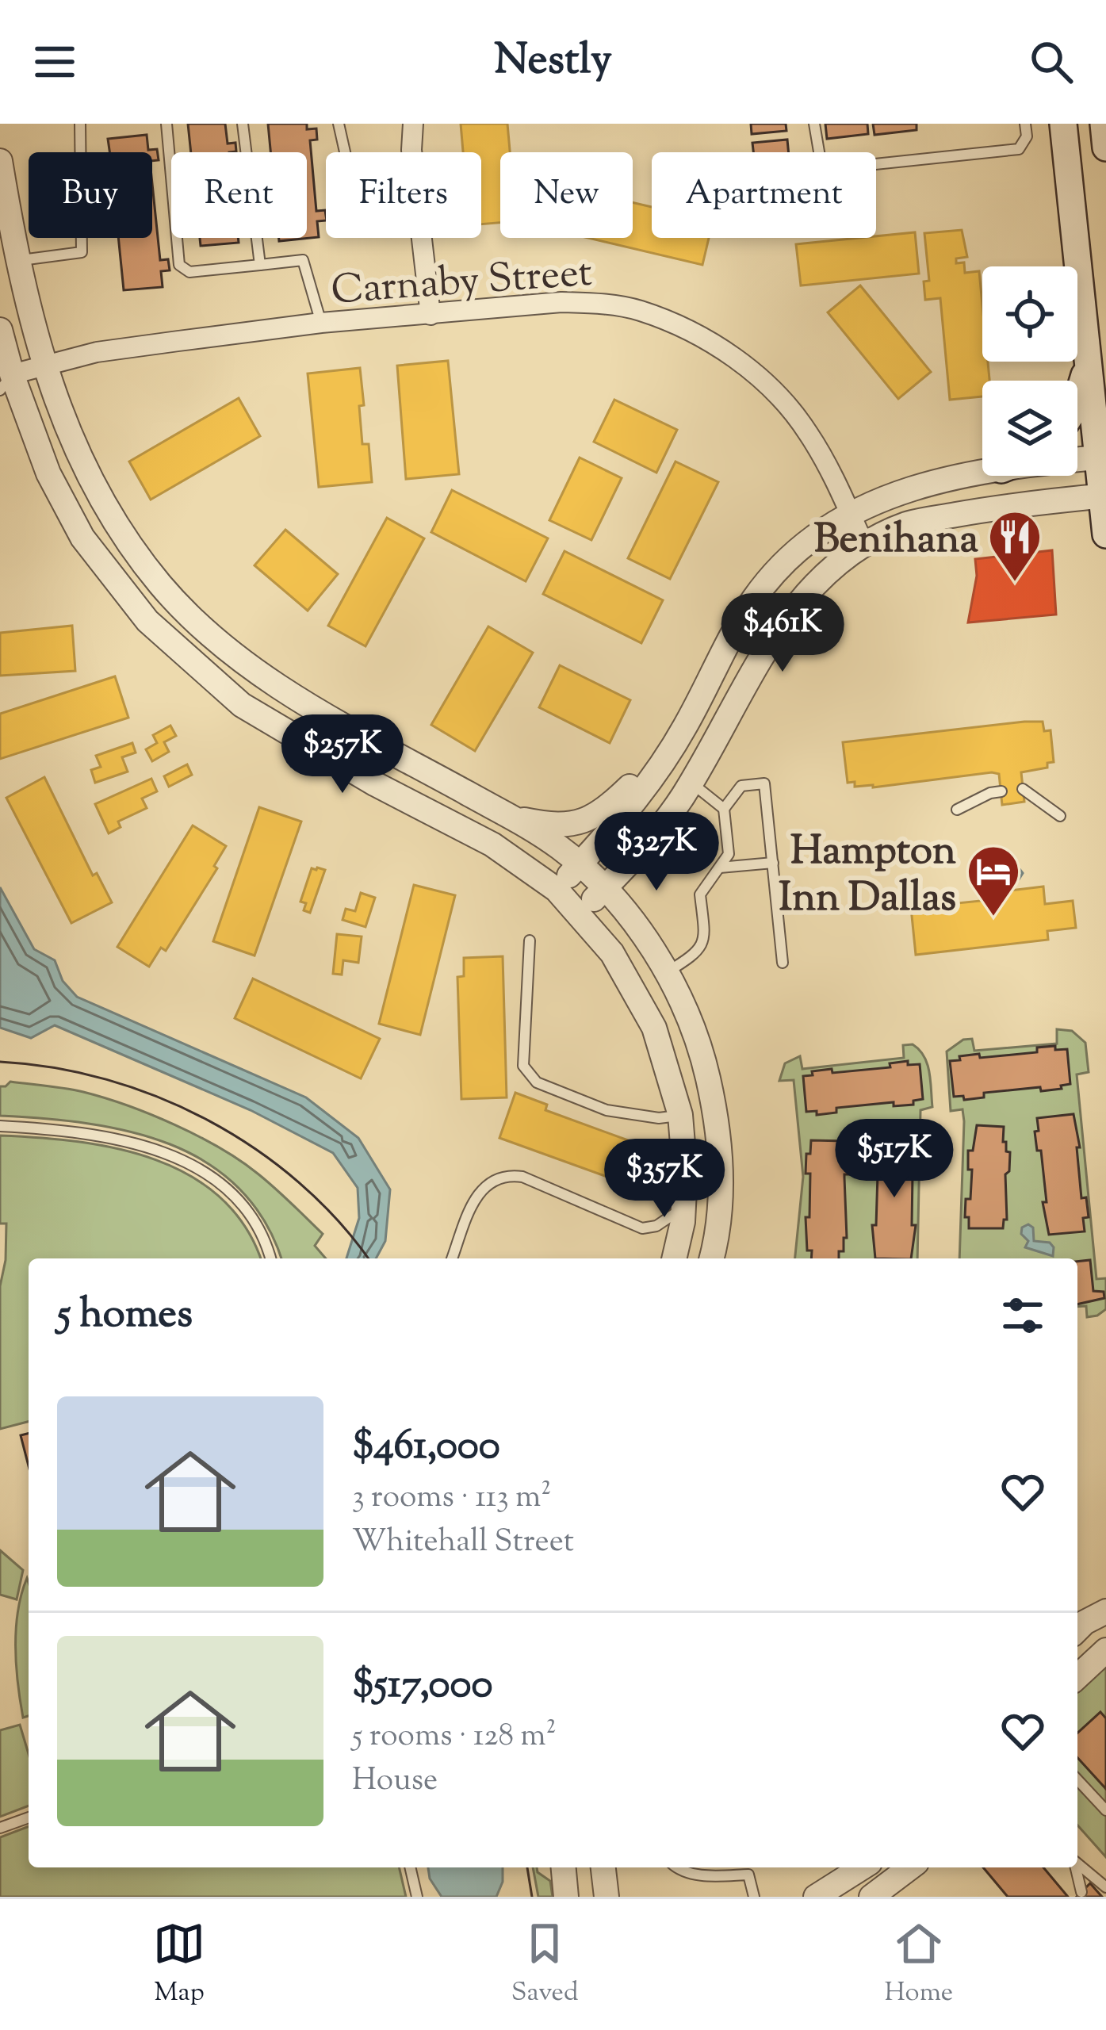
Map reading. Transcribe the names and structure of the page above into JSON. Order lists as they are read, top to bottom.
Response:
{
  "streets": {
    "street": ["Carnaby Street"]
  },
  "places": {
    "restaurant": ["Benihana"],
    "hotel": ["Hampton Inn Dallas"]
  },
  "page": {
    "header": "Nestly",
    "chip": [
      "Buy",
      "Rent",
      "Filters",
      "New",
      "Apartment"
    ],
    "price": [
      "$461K",
      "$257K",
      "$327K",
      "$517K",
      "$357K"
    ],
    "heading": "5 homes",
    "list": [
      {
        "name": "$461,000",
        "note": "3 rooms · 113 m² · Whitehall Street"
      },
      {
        "name": "$517,000",
        "note": "5 rooms · 128 m² · House"
      }
    ],
    "tabs": ["Map", "Saved", "Home"]
  }
}
